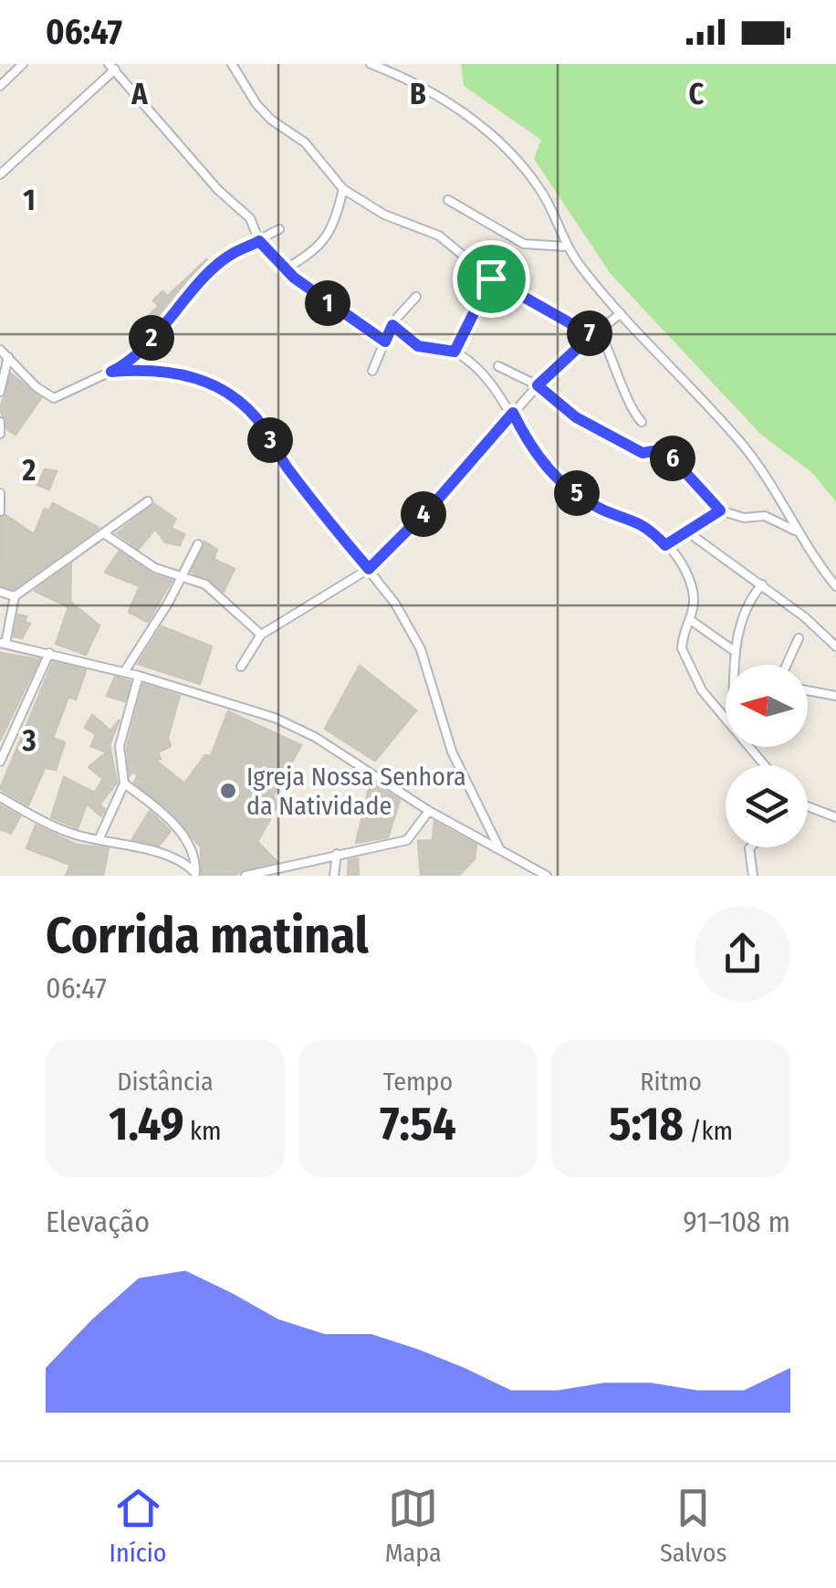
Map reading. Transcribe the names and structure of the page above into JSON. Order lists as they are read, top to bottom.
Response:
{
  "places": ["Igreja Nossa Senhora da Natividade"],
  "north": "left",
  "page": {
    "status": "06:47",
    "pins": [
      "1",
      "7",
      "2",
      "3",
      "6",
      "5",
      "4"
    ],
    "heading": ["Corrida matinal", "06:47"],
    "stats": [
      ["Distância", "1.49 km"],
      ["Tempo", "7:54"],
      ["Ritmo", "5:18 /km"]
    ],
    "chart": ["Elevação", "91–108 m"],
    "tabs": ["Início", "Mapa", "Salvos"]
  },
  "grid": {
    "columns": ["A", "B", "C"],
    "rows": ["1", "2", "3"]
  }
}
